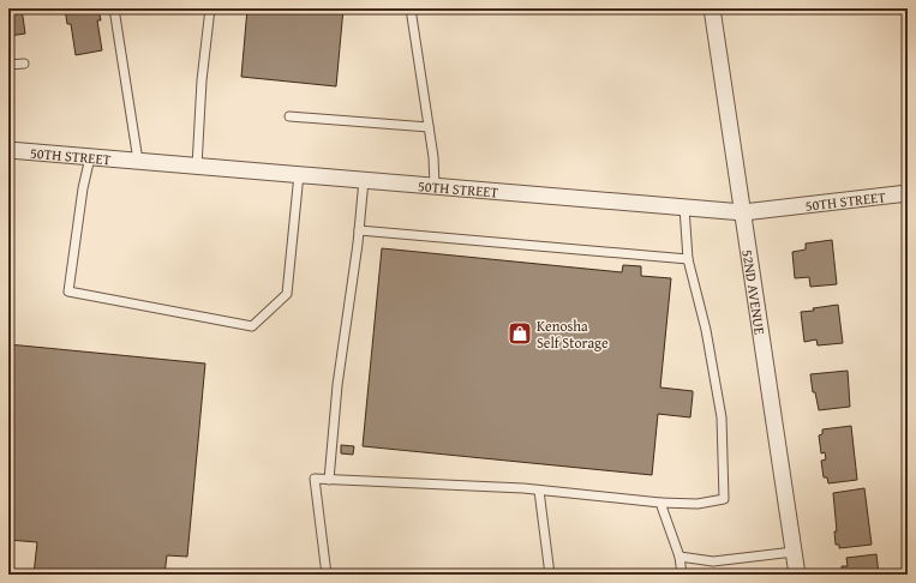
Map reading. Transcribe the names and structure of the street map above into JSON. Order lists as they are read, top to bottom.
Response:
{
  "streets": {
    "street": ["50TH STREET", "52ND AVENUE"]
  },
  "crossings": [
    ["50TH STREET", "52ND AVENUE"]
  ],
  "places": {
    "shop": ["Kenosha Self Storage"]
  }
}
